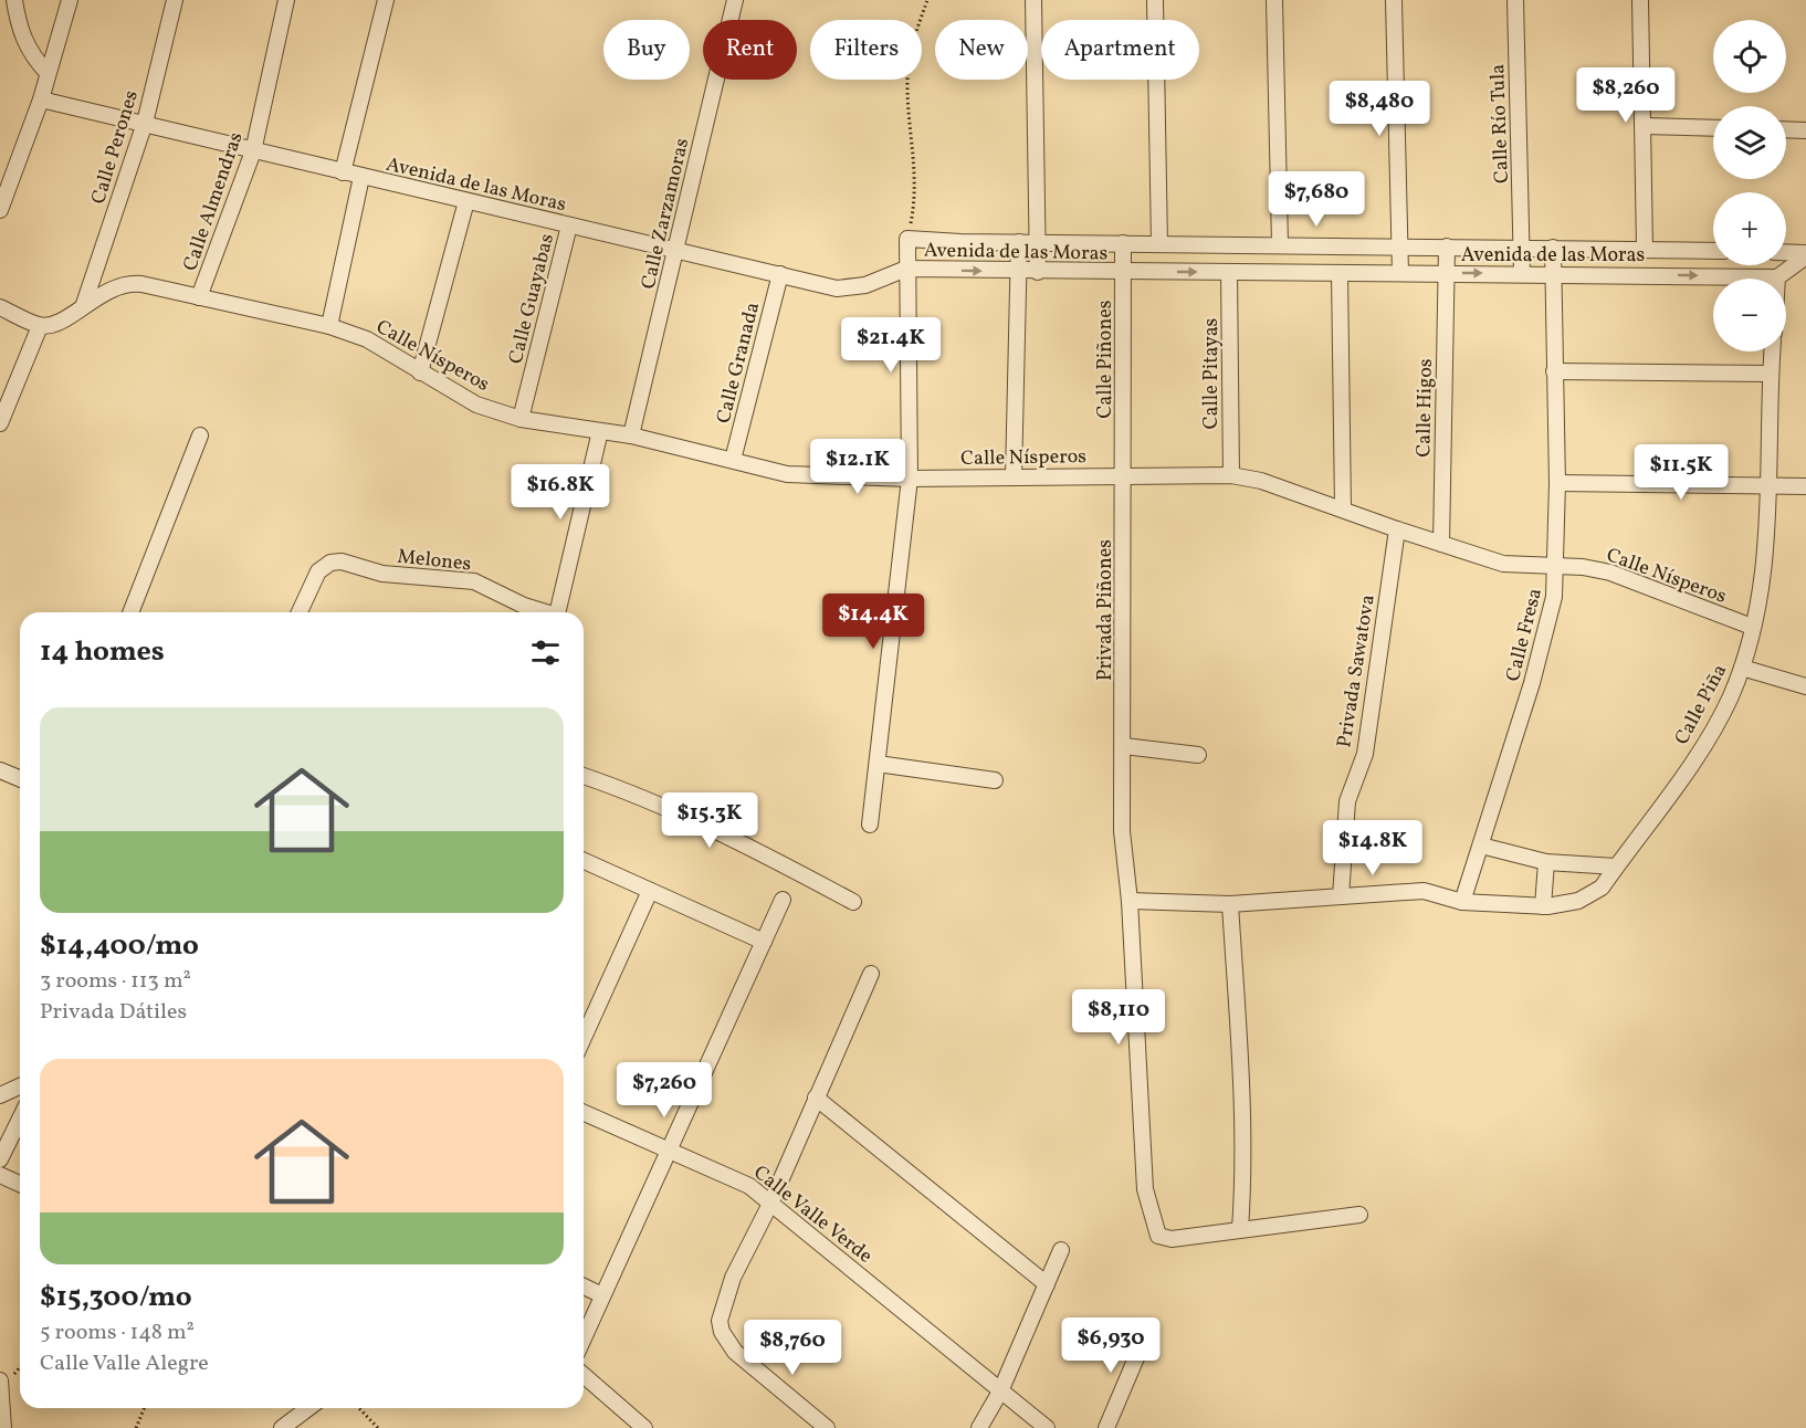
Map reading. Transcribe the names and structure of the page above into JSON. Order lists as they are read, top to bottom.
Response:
{
  "streets": {
    "street": [
      "Calle Río Tula",
      "Calle Perones",
      "Avenida de las Moras",
      "Calle Almendras",
      "Calle Zarzamoras",
      "Calle Guayabas",
      "Calle Nísperos",
      "Calle Piñones",
      "Calle Granada",
      "Calle Pitayas",
      "Calle Higos",
      "Melones",
      "Privada Piñones",
      "Calle Fresa",
      "Privada Sawatova",
      "Calle Piña",
      "Calle Valle Verde"
    ]
  },
  "crossings": [
    ["Calle Río Tula", "Avenida de las Moras"],
    ["Calle Perones", "Avenida de las Moras"],
    ["Calle Perones", "Calle Nísperos"],
    ["Avenida de las Moras", "Calle Almendras"],
    ["Avenida de las Moras", "Calle Zarzamoras"],
    ["Avenida de las Moras", "Calle Guayabas"],
    ["Avenida de las Moras", "Calle Piñones"],
    ["Avenida de las Moras", "Calle Granada"],
    ["Avenida de las Moras", "Calle Pitayas"],
    ["Avenida de las Moras", "Calle Higos"],
    ["Avenida de las Moras", "Calle Fresa"],
    ["Calle Almendras", "Calle Nísperos"],
    ["Calle Zarzamoras", "Calle Nísperos"],
    ["Calle Guayabas", "Calle Nísperos"],
    ["Calle Nísperos", "Calle Piñones"],
    ["Calle Nísperos", "Calle Granada"],
    ["Calle Nísperos", "Calle Pitayas"],
    ["Calle Nísperos", "Calle Higos"],
    ["Calle Nísperos", "Privada Piñones"],
    ["Calle Nísperos", "Calle Fresa"],
    ["Calle Nísperos", "Privada Sawatova"],
    ["Calle Nísperos", "Calle Piña"],
    ["Calle Piñones", "Privada Piñones"],
    ["Privada Piñones", "Calle Piña"],
    ["Calle Fresa", "Calle Piña"],
    ["Privada Sawatova", "Calle Piña"]
  ],
  "page": {
    "map_buttons": ["+", "−"],
    "chip": [
      "Buy",
      "Rent",
      "Filters",
      "New",
      "Apartment"
    ],
    "price": [
      "$8,260",
      "$8,480",
      "$7,680",
      "$21.4K",
      "$12.1K",
      "$11.5K",
      "$16.8K",
      "$14.4K",
      "$15.3K",
      "$14.8K",
      "$8,110",
      "$7,260",
      "$6,930",
      "$8,760"
    ],
    "heading": "14 homes",
    "list": [
      {
        "name": "$14,400/mo",
        "note": "3 rooms · 113 m² · Privada Dátiles"
      },
      {
        "name": "$15,300/mo",
        "note": "5 rooms · 148 m² · Calle Valle Alegre"
      }
    ]
  }
}
